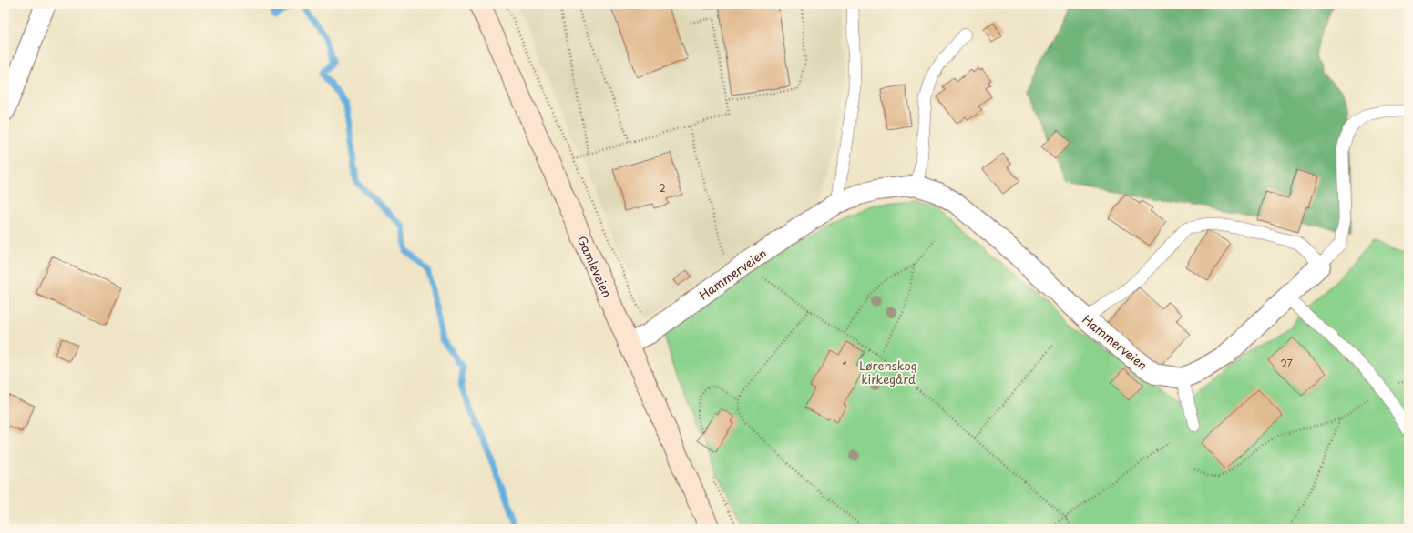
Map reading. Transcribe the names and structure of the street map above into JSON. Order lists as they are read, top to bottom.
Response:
{
  "streets": {
    "main road": ["Gamleveien"],
    "street": ["Hammerveien"]
  },
  "crossings": [
    ["Gamleveien", "Hammerveien"]
  ],
  "parks": ["Lørenskog kirkegård"],
  "house_numbers": ["2", "27", "1"]
}
